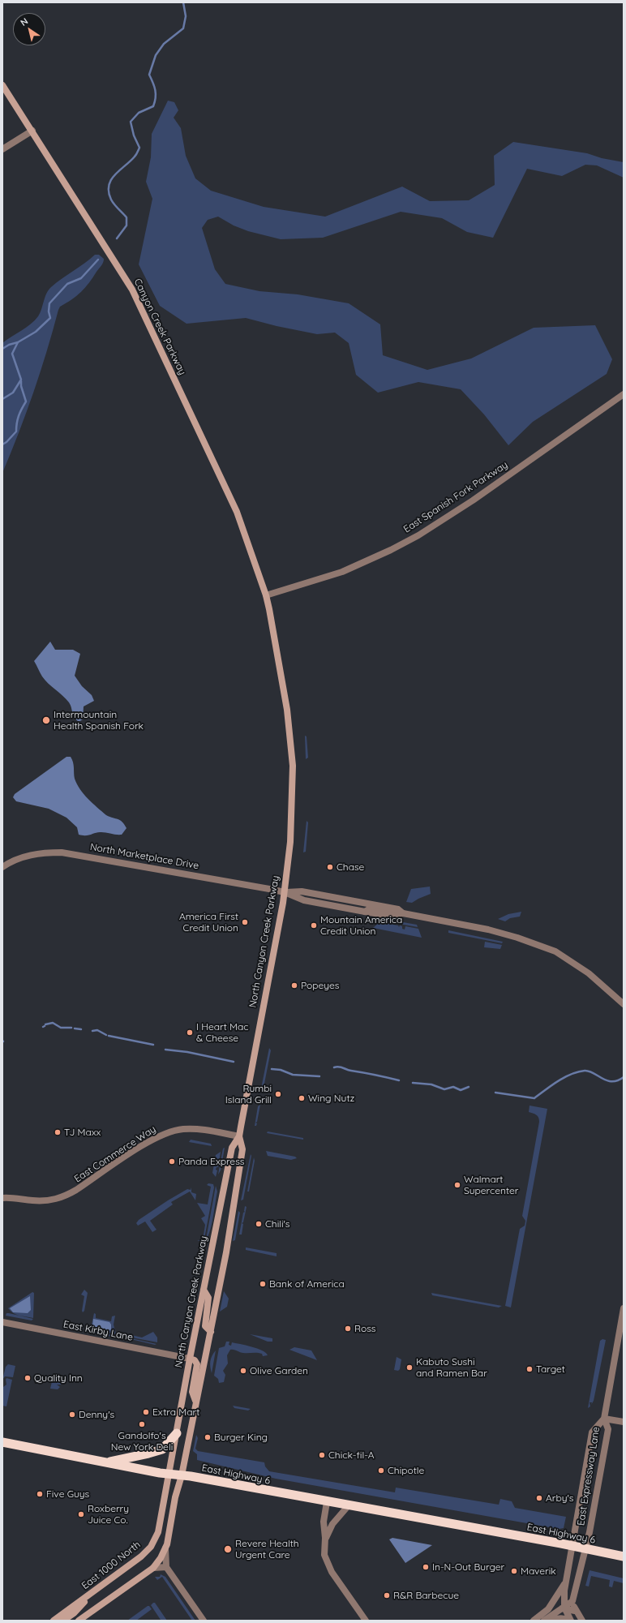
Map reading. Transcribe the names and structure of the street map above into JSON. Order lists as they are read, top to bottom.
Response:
{
  "streets": {
    "highway": ["East Highway 6"],
    "main road": ["Canyon Creek Parkway", "North Canyon Creek Parkway", "East 1000 North"],
    "street": [
      "East Spanish Fork Parkway",
      "North Marketplace Drive",
      "East Commerce Way",
      "East Kirby Lane",
      "East Expressway Lane"
    ]
  },
  "crossings": [
    ["Canyon Creek Parkway", "East Spanish Fork Parkway"],
    ["Canyon Creek Parkway", "North Canyon Creek Parkway"],
    ["East Spanish Fork Parkway", "North Canyon Creek Parkway"],
    ["North Marketplace Drive", "North Canyon Creek Parkway"],
    ["North Canyon Creek Parkway", "East Commerce Way"],
    ["North Canyon Creek Parkway", "East Kirby Lane"],
    ["North Canyon Creek Parkway", "East Highway 6"],
    ["North Canyon Creek Parkway", "East 1000 North"],
    ["East Highway 6", "East Expressway Lane"],
    ["East Highway 6", "East 1000 North"]
  ],
  "places": [
    "Intermountain Health Spanish Fork",
    "Chase",
    "America First Credit Union",
    "Mountain America Credit Union",
    "Popeyes",
    "I Heart Mac & Cheese",
    "Rumbi Island Grill",
    "Wing Nutz",
    "TJ Maxx",
    "Panda Express",
    "Walmart Supercenter",
    "Chili's",
    "Bank of America",
    "Ross",
    "Kabuto Sushi and Ramen Bar",
    "Target",
    "Olive Garden",
    "Quality Inn",
    "Extra Mart",
    "Denny's",
    "Gandolfo's New York Deli",
    "Burger King",
    "Chick-fil-A",
    "Chipotle",
    "Five Guys",
    "Arby's",
    "Roxberry Juice Co.",
    "Revere Health Urgent Care",
    "In-N-Out Burger",
    "Maverik",
    "R&R Barbecue"
  ],
  "north": "top left"
}
